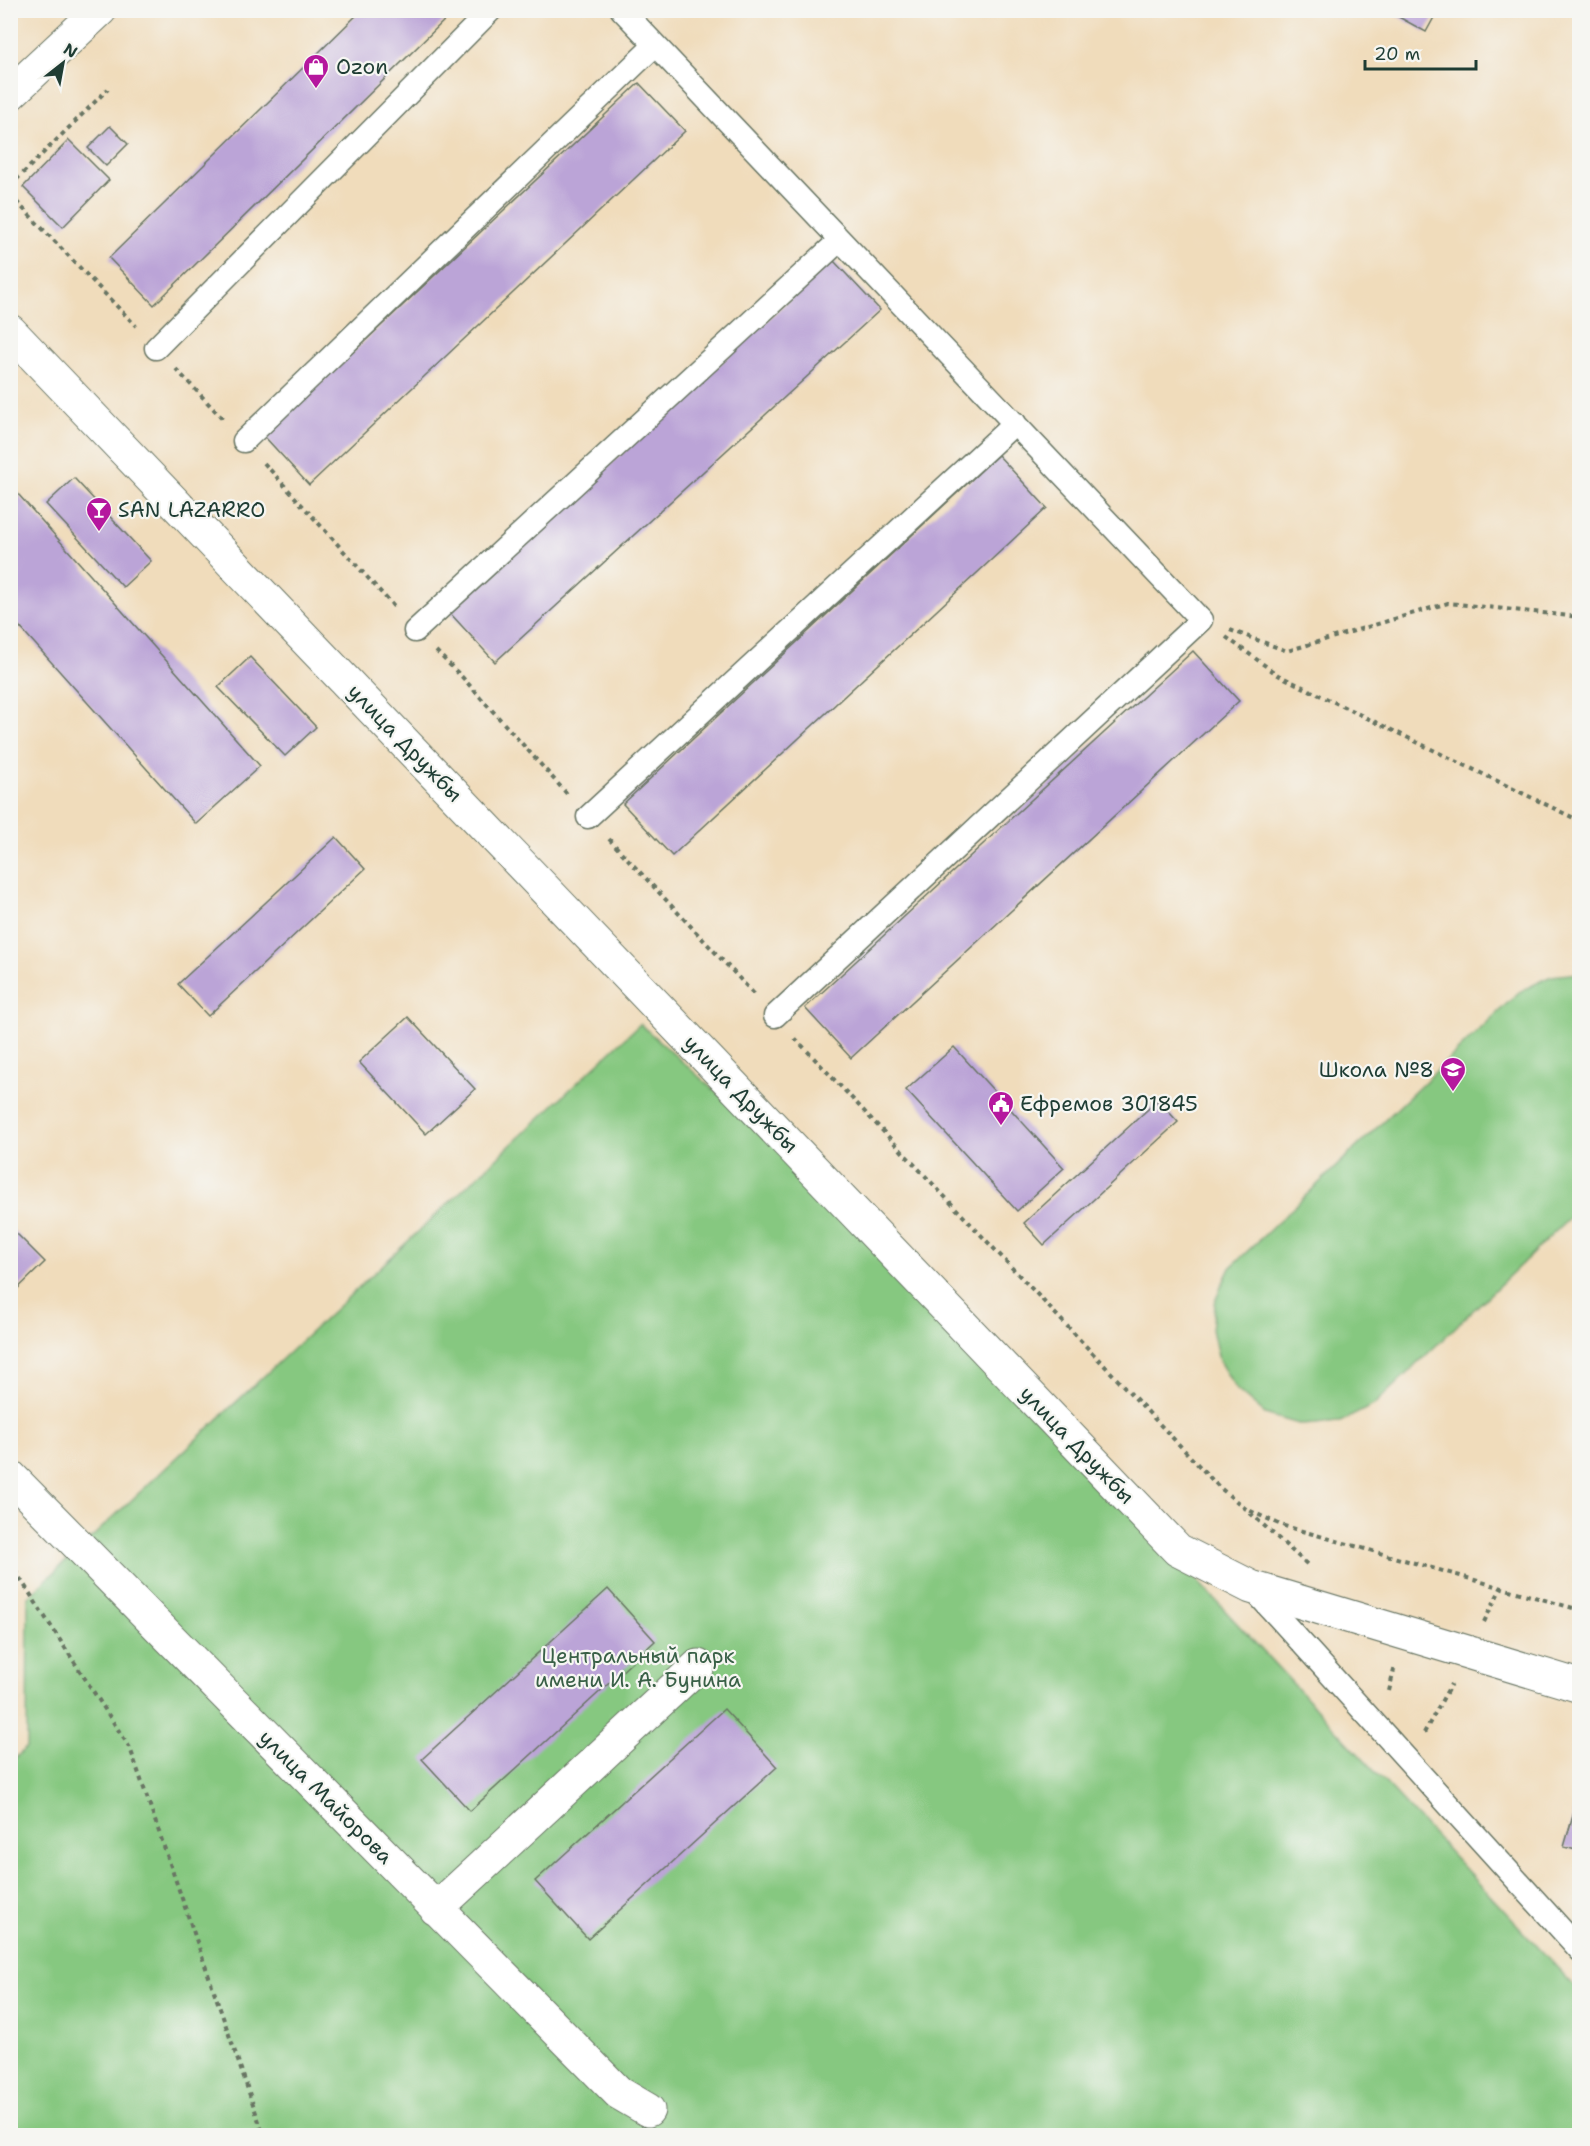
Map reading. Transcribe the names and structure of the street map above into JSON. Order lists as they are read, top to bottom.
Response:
{
  "streets": {
    "street": ["улица Дружбы", "улица Майорова"]
  },
  "parks": ["Центральный парк имени И. А. Бунина"],
  "places": {
    "shop": ["Ozon"],
    "bar": ["SAN LAZARRO"],
    "school or university": ["Школа №8"],
    "public building": ["Ефремов 301845"]
  },
  "scale_bar": "20 m",
  "north": "top right"
}
